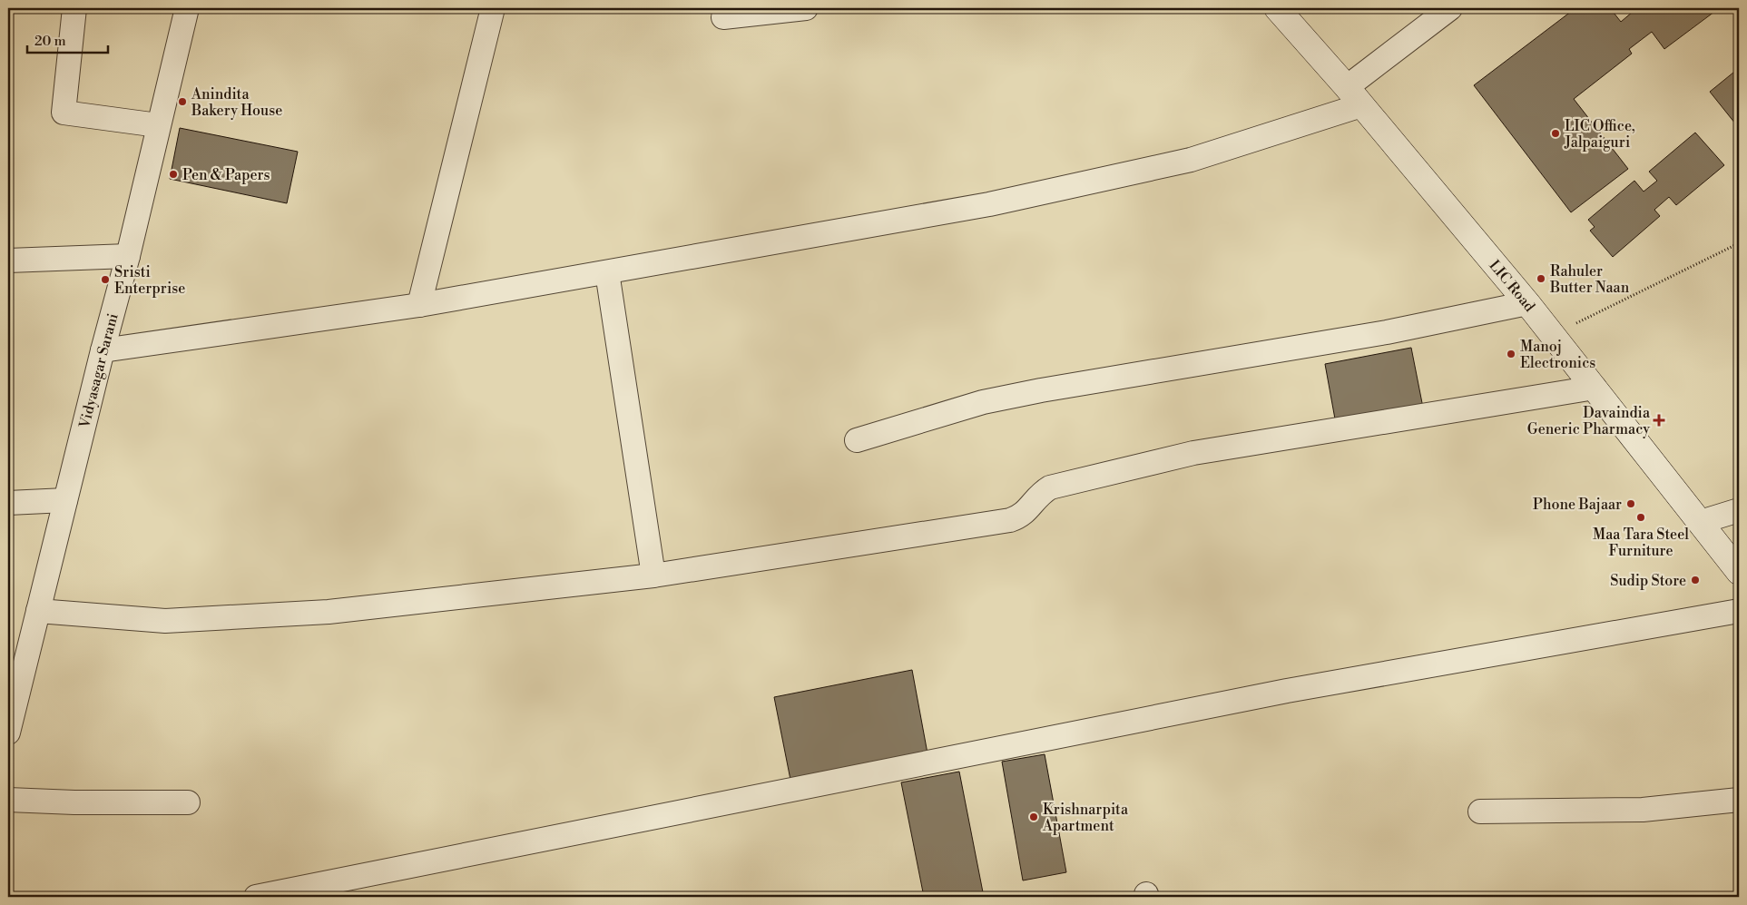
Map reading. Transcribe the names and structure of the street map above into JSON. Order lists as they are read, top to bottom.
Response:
{
  "streets": {
    "main road": ["LIC Road"],
    "street": ["Vidyasagar Sarani"]
  },
  "places": {
    "other": [
      "Anindita Bakery House",
      "LIC Office, Jalpaiguri",
      "Pen & Papers",
      "Rahuler Butter Naan",
      "Sristi Enterprise",
      "Manoj Electronics",
      "Phone Bajaar",
      "Maa Tara Steel Furniture",
      "Sudip Store",
      "Krishnarpita Apartment"
    ],
    "health": ["Davaindia Generic Pharmacy"]
  },
  "scale_bar": "20 m"
}
